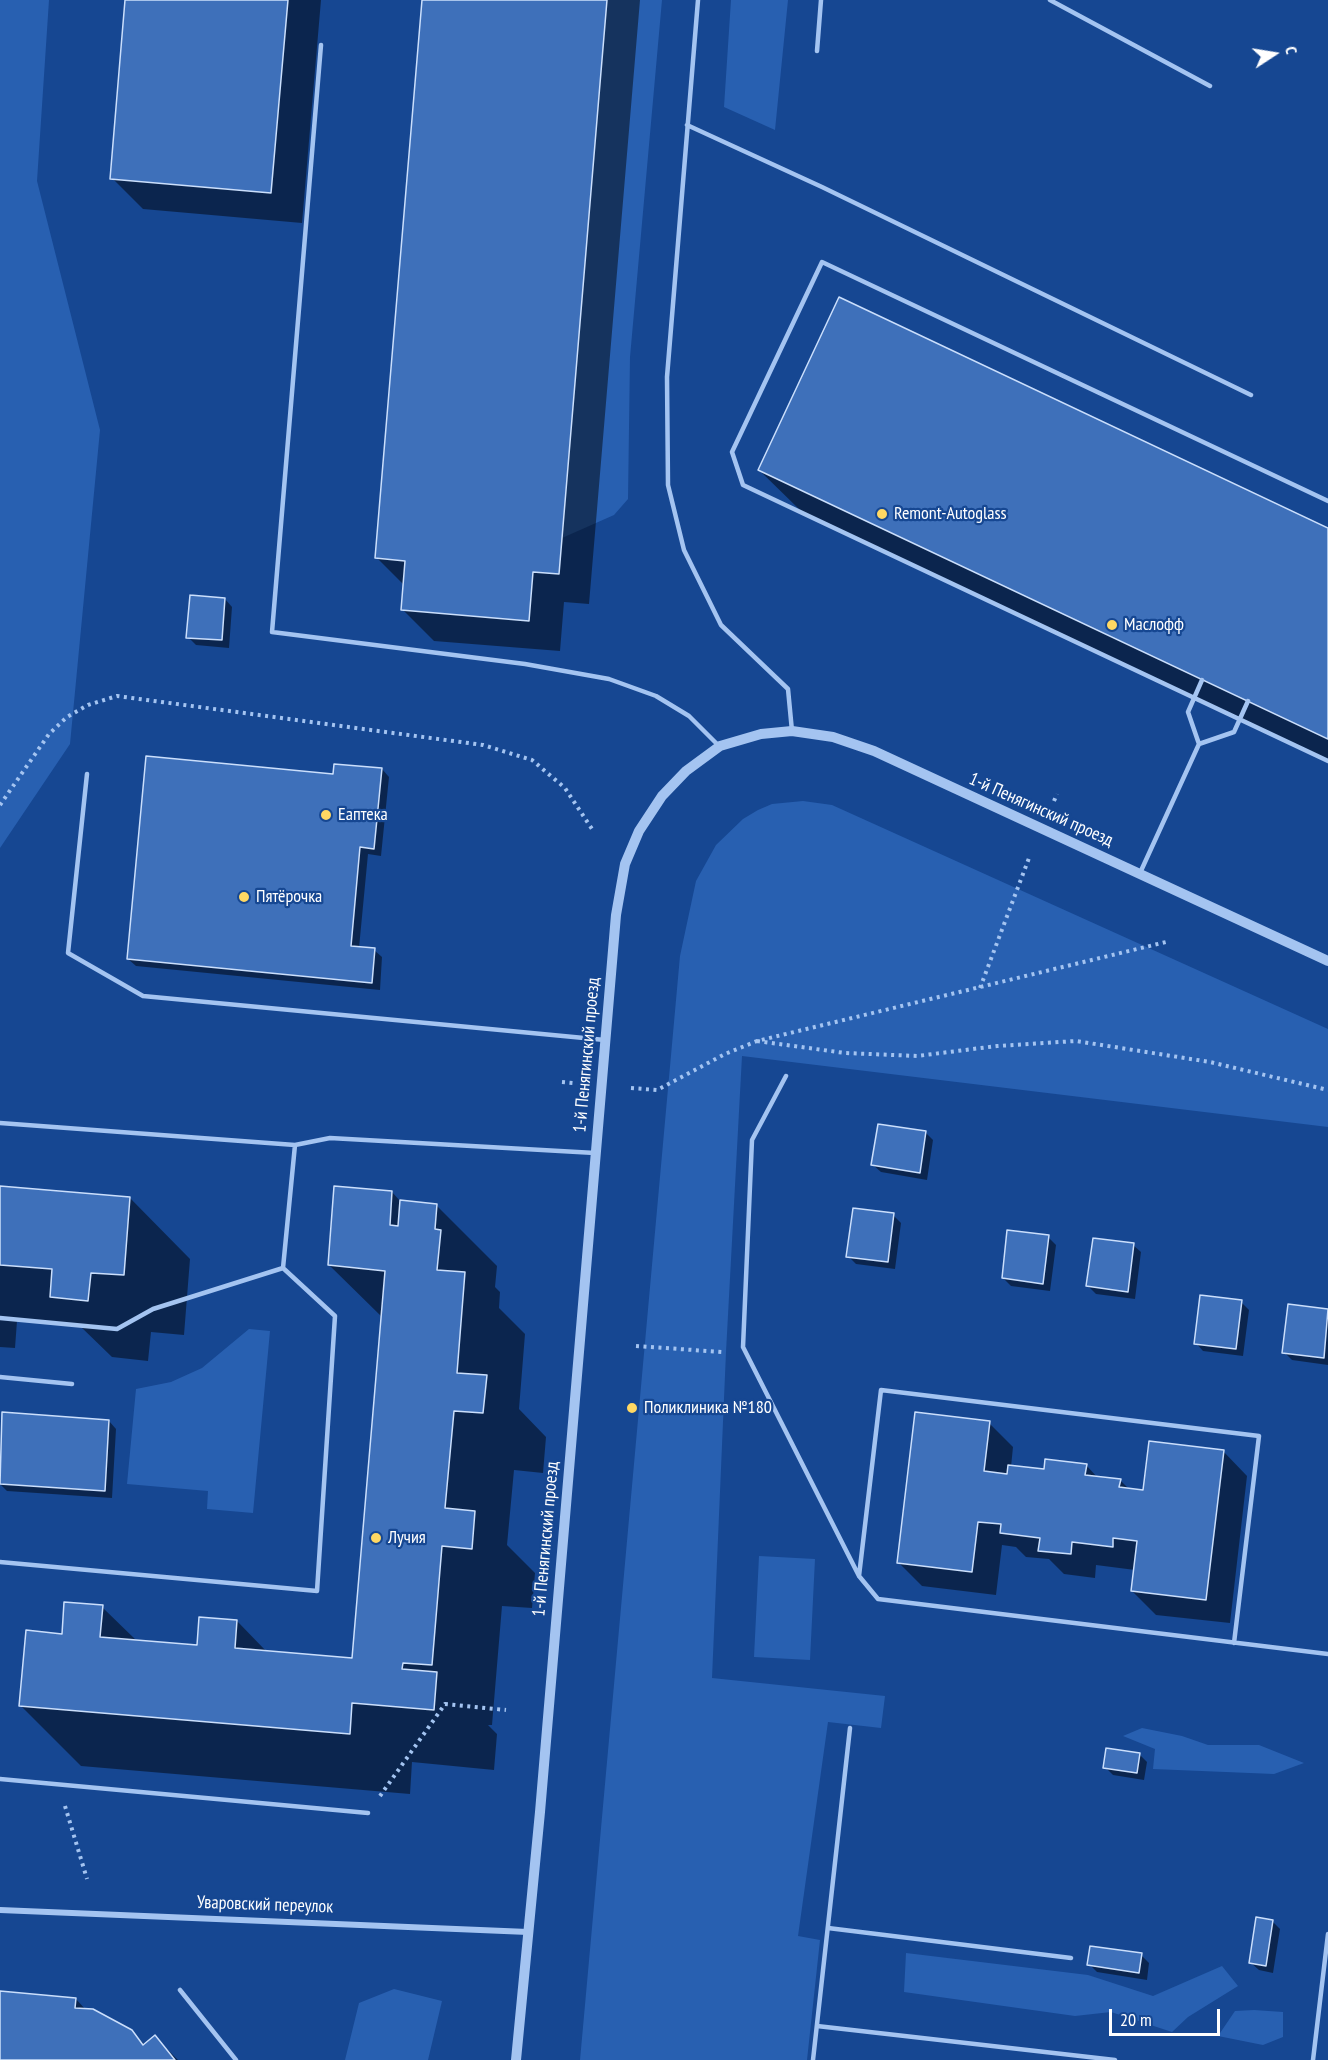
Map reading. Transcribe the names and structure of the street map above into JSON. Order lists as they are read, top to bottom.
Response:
{
  "streets": {
    "street": ["1-й Пенягинский проезд", "Уваровский переулок"]
  },
  "crossings": [
    ["1-й Пенягинский проезд", "Уваровский переулок"]
  ],
  "places": [
    "Remont-Autoglass",
    "Маслофф",
    "Еаптека",
    "Пятёрочка",
    "Поликлиника №180",
    "Лучия"
  ],
  "scale_bar": "20 m",
  "north": "right"
}
